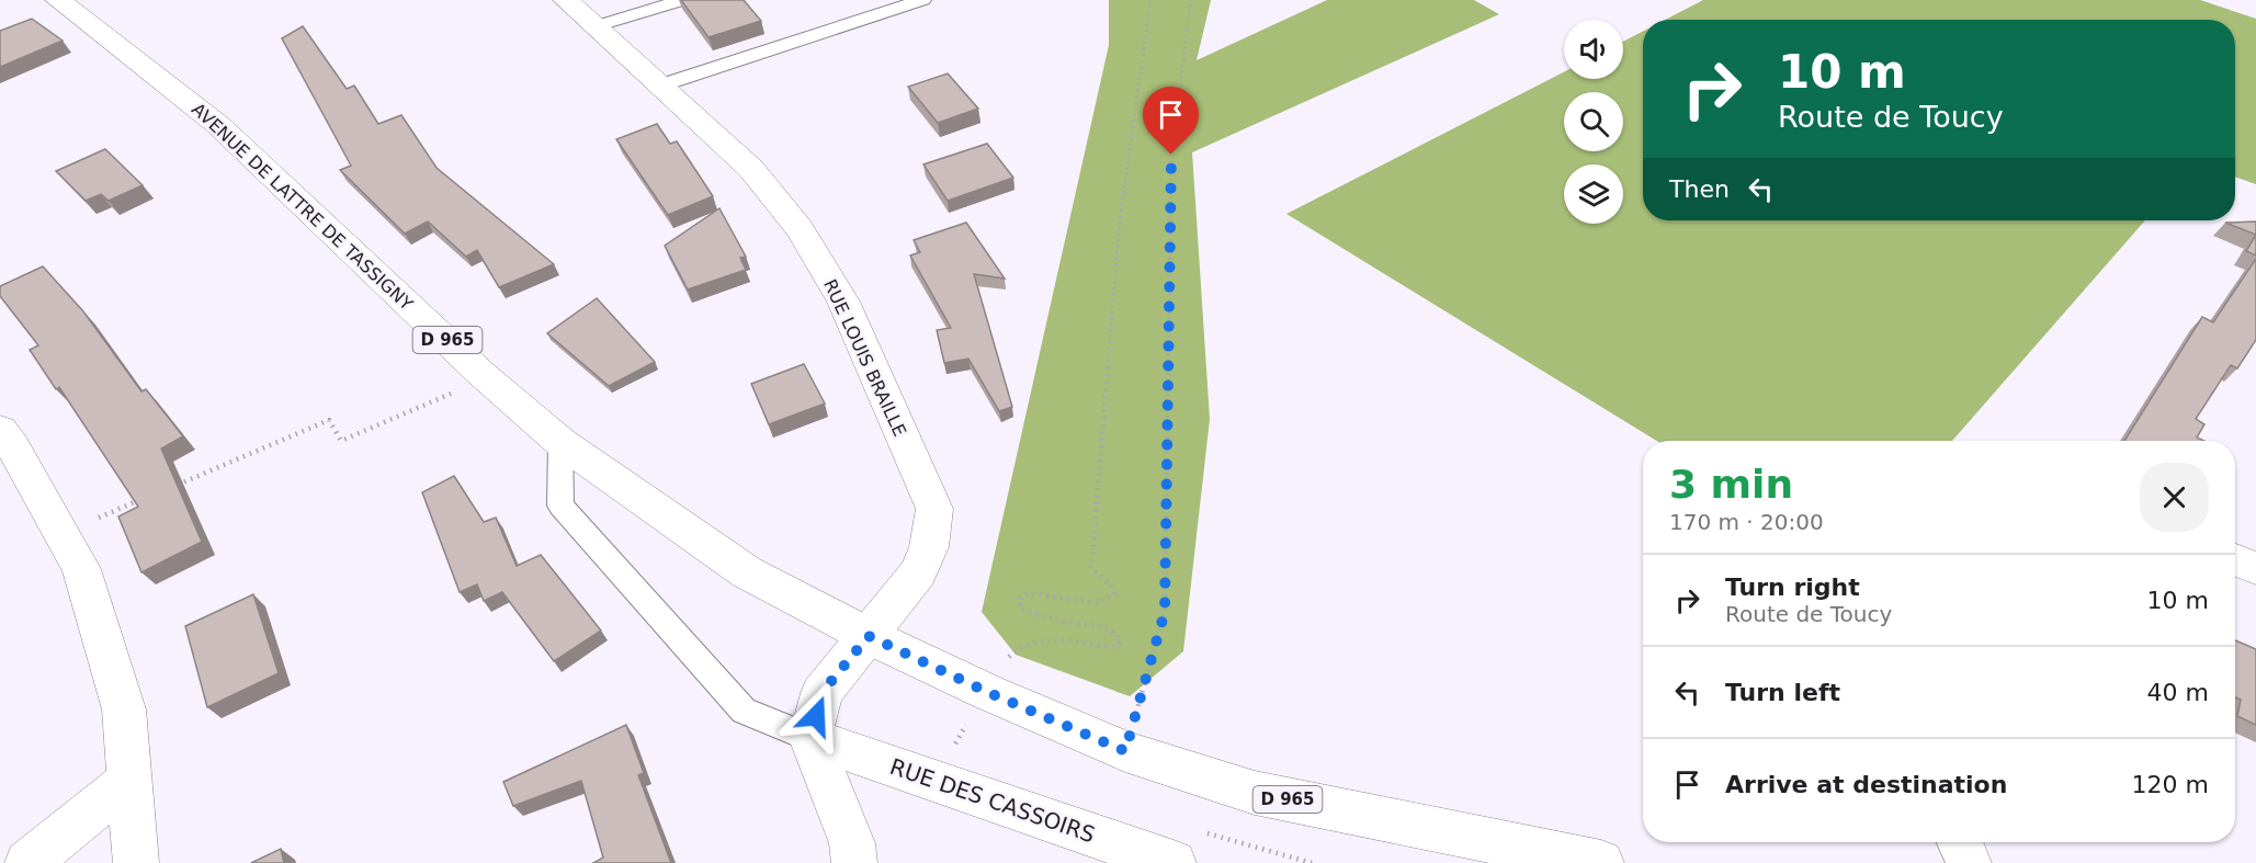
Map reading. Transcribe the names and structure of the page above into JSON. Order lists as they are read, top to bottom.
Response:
{
  "streets": {
    "street": [
      "AVENUE DE LATTRE DE TASSIGNY",
      "D 965",
      "RUE LOUIS BRAILLE",
      "RUE DES CASSOIRS"
    ]
  },
  "crossings": [
    ["AVENUE DE LATTRE DE TASSIGNY", "D 965"],
    ["AVENUE DE LATTRE DE TASSIGNY", "RUE LOUIS BRAILLE"],
    ["D 965", "RUE LOUIS BRAILLE"],
    ["RUE LOUIS BRAILLE", "RUE DES CASSOIRS"]
  ],
  "page": {
    "turn": ["10 m", "Route de Toucy"],
    "then": "Then",
    "heading": ["3 min", "170 m · 20:00"],
    "list": [
      {
        "name": "Turn right",
        "note": "Route de Toucy",
        "value": "10 m"
      },
      {
        "name": "Turn left",
        "value": "40 m"
      },
      {
        "name": "Arrive at destination",
        "value": "120 m"
      }
    ]
  }
}
